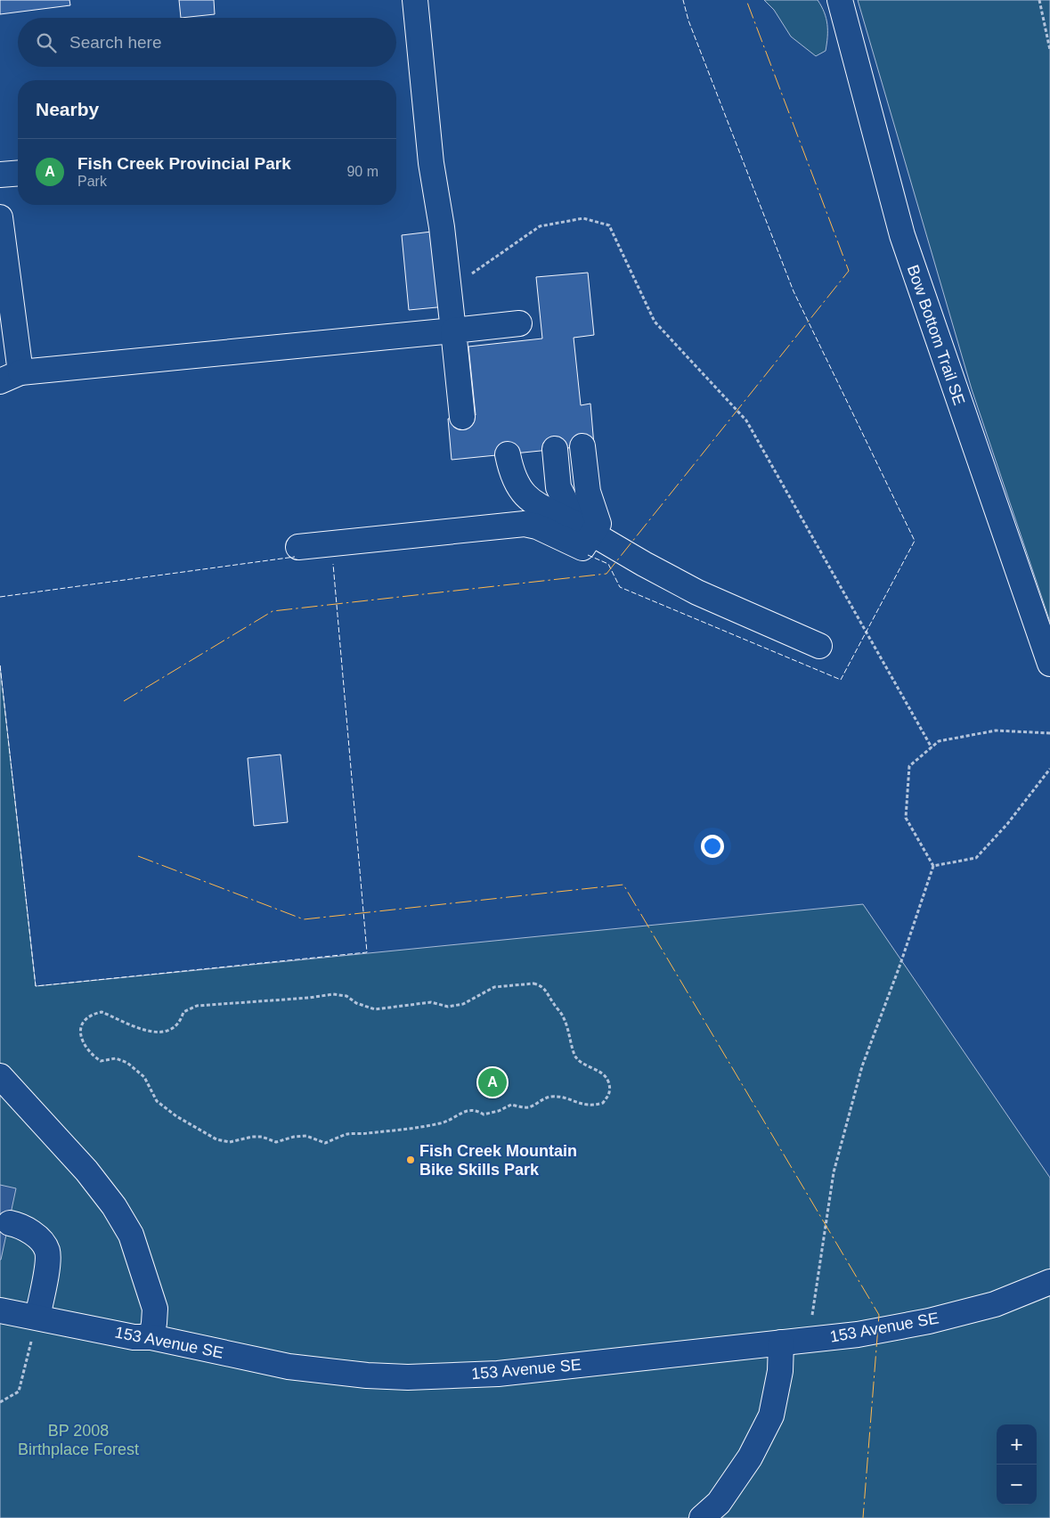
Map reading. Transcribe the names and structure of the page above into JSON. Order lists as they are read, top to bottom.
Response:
{
  "streets": {
    "street": ["Bow Bottom Trail SE", "153 Avenue SE"]
  },
  "parks": ["BP 2008 Birthplace Forest"],
  "places": ["Fish Creek Mountain Bike Skills Park"],
  "page": {
    "search": "Search here",
    "heading": "Nearby",
    "list": [
      {
        "mark": "A",
        "name": "Fish Creek Provincial Park",
        "note": "Park",
        "value": "90 m"
      }
    ],
    "pins": "A",
    "map_buttons": ["+", "−"]
  }
}
